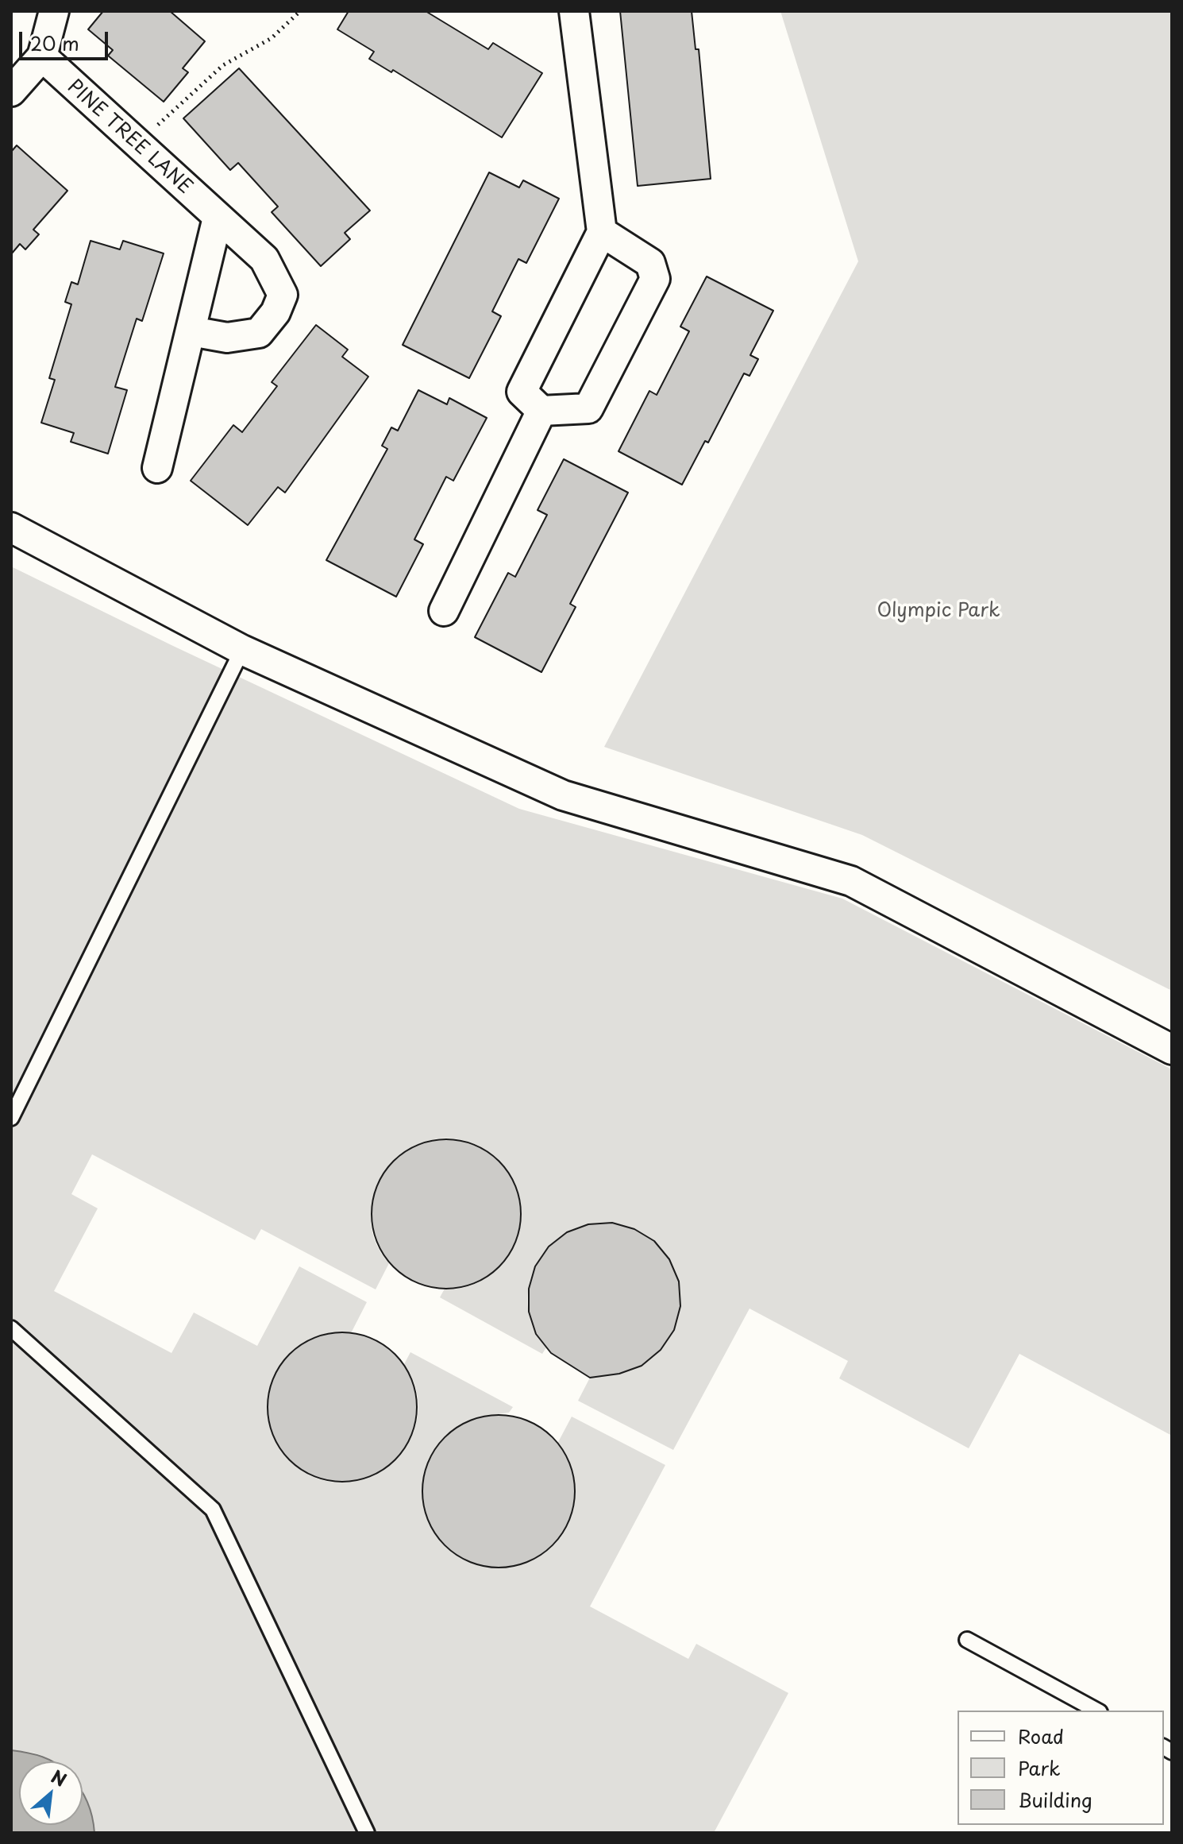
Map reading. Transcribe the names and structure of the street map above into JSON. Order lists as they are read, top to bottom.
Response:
{
  "streets": {
    "street": ["PINE TREE LANE"]
  },
  "parks": ["Olympic Park"],
  "legend": ["Road", "Park", "Building"],
  "scale_bar": "20 m",
  "north": "top right"
}
